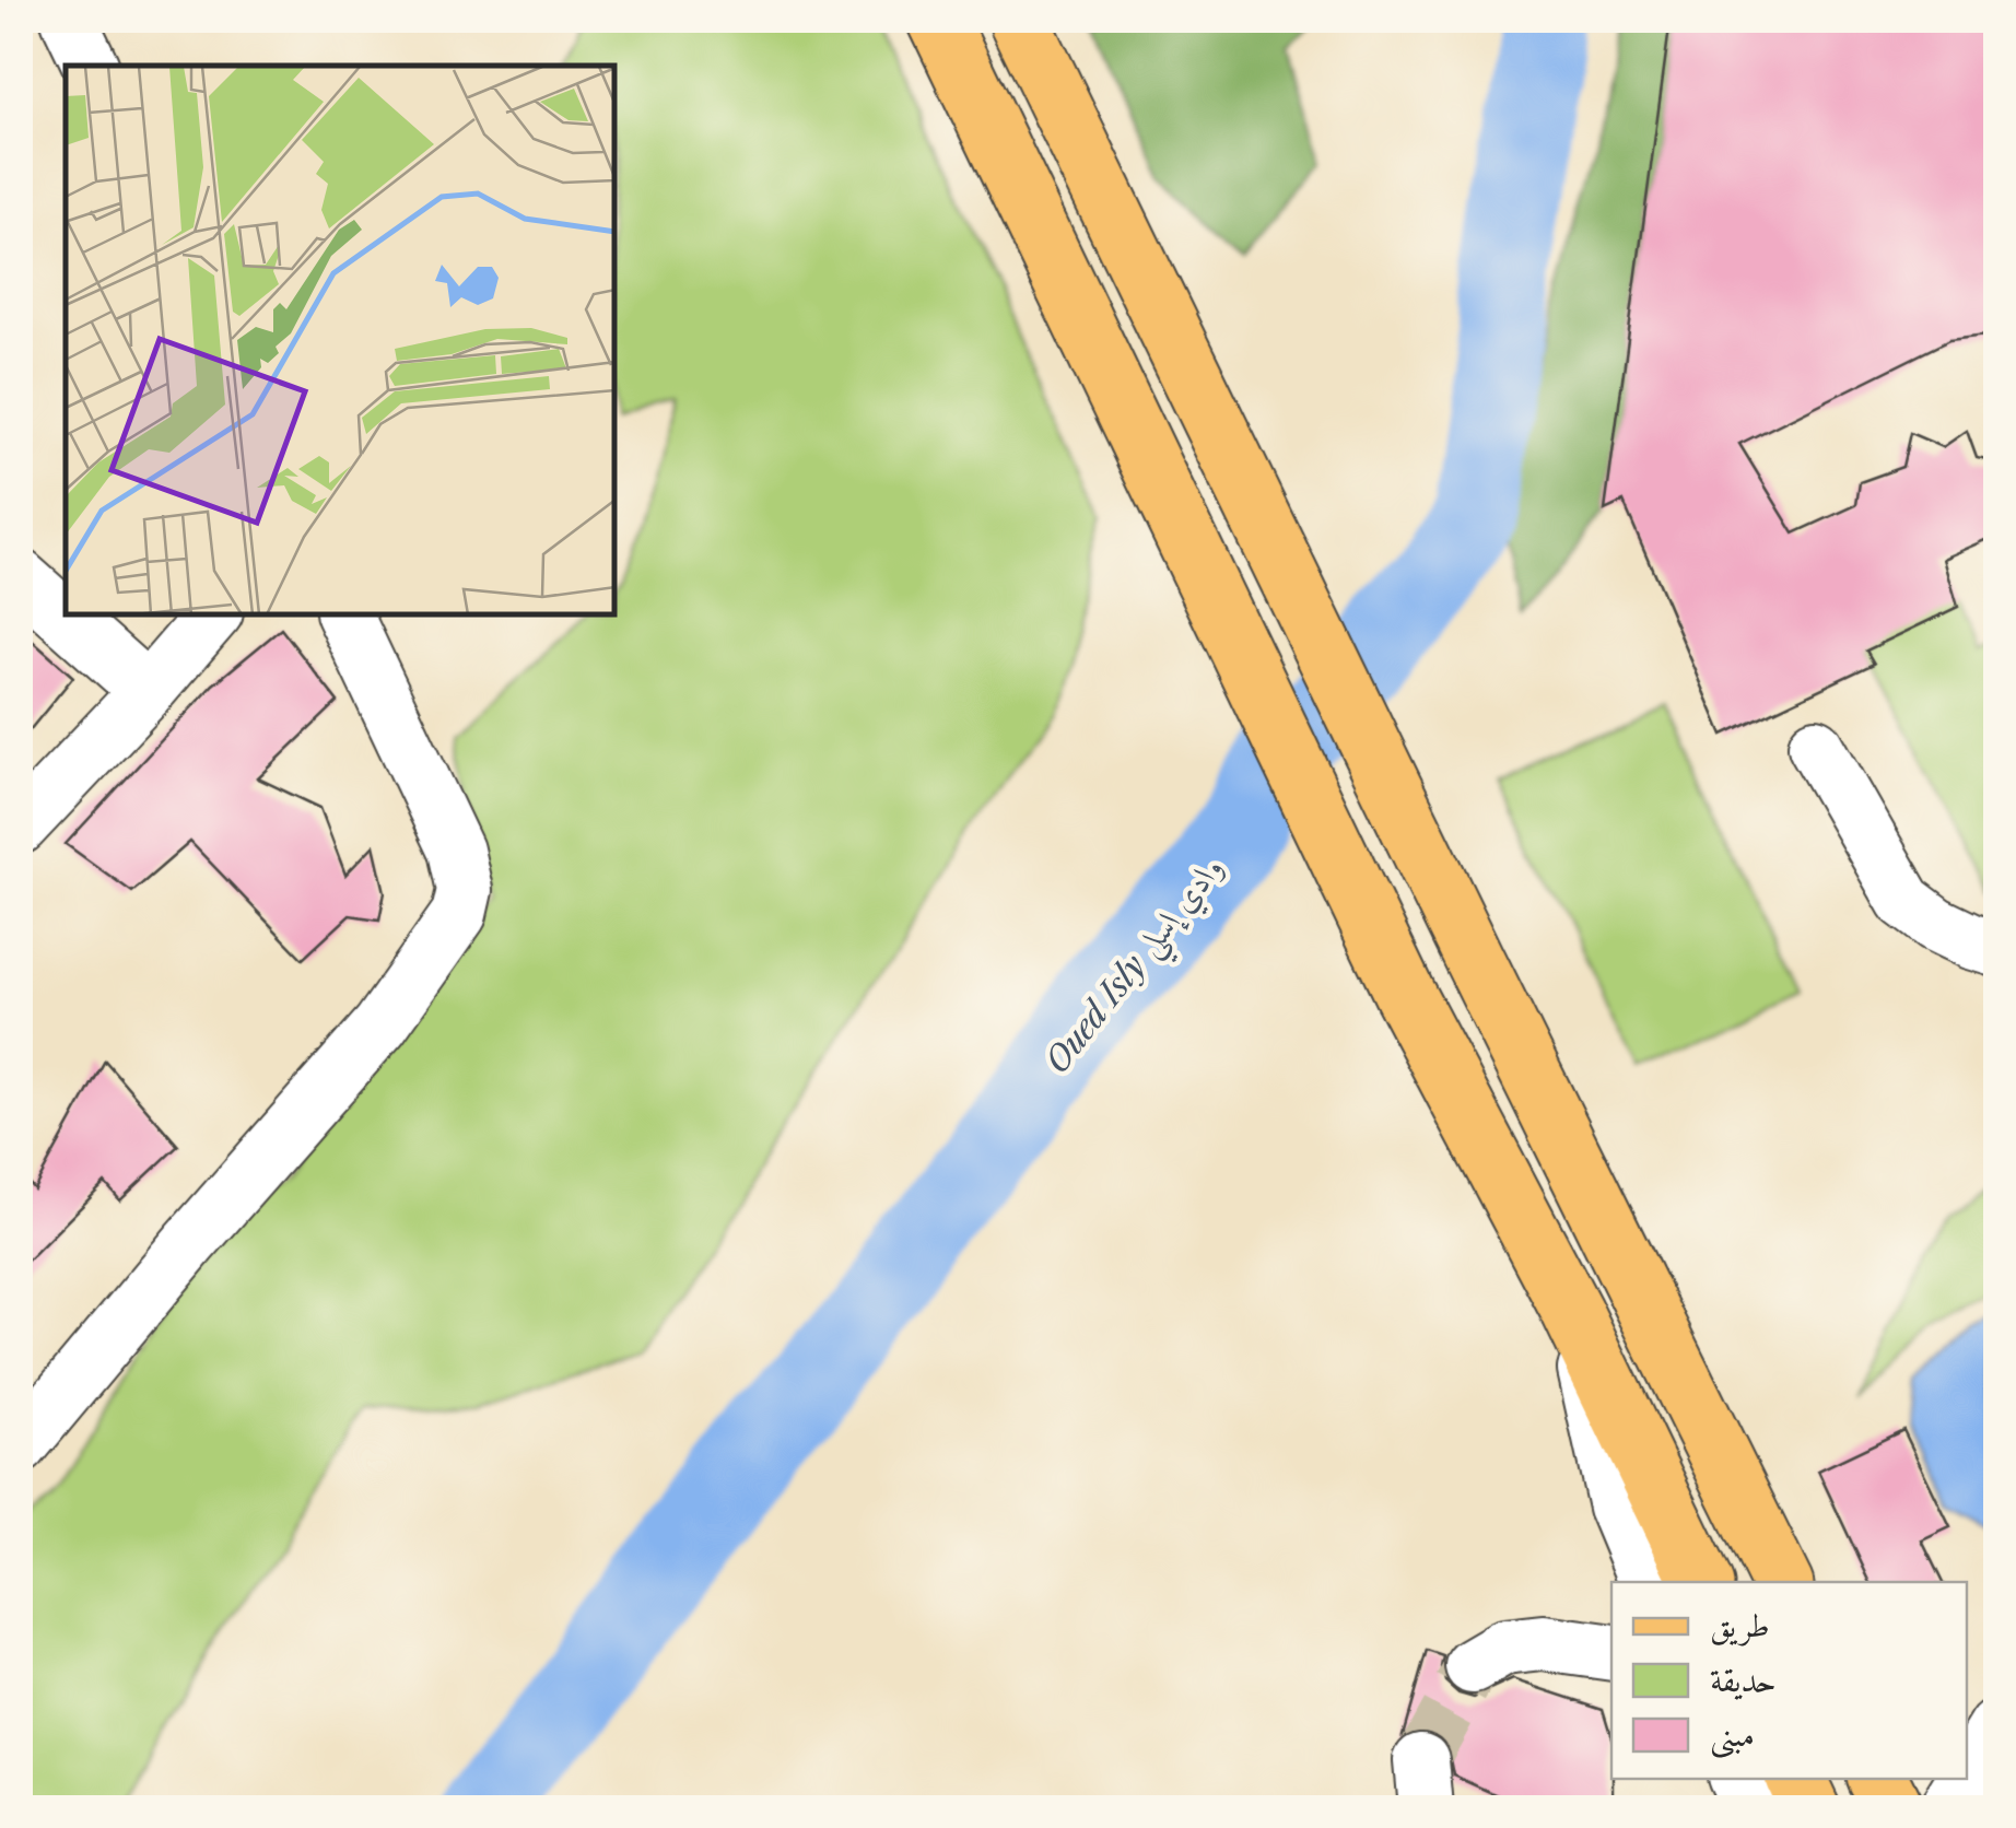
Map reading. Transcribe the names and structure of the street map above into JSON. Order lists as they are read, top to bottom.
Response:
{
  "water": ["Oued Isly وادي إسلي"],
  "legend": ["طريق", "حديقة", "مبنى"]
}
